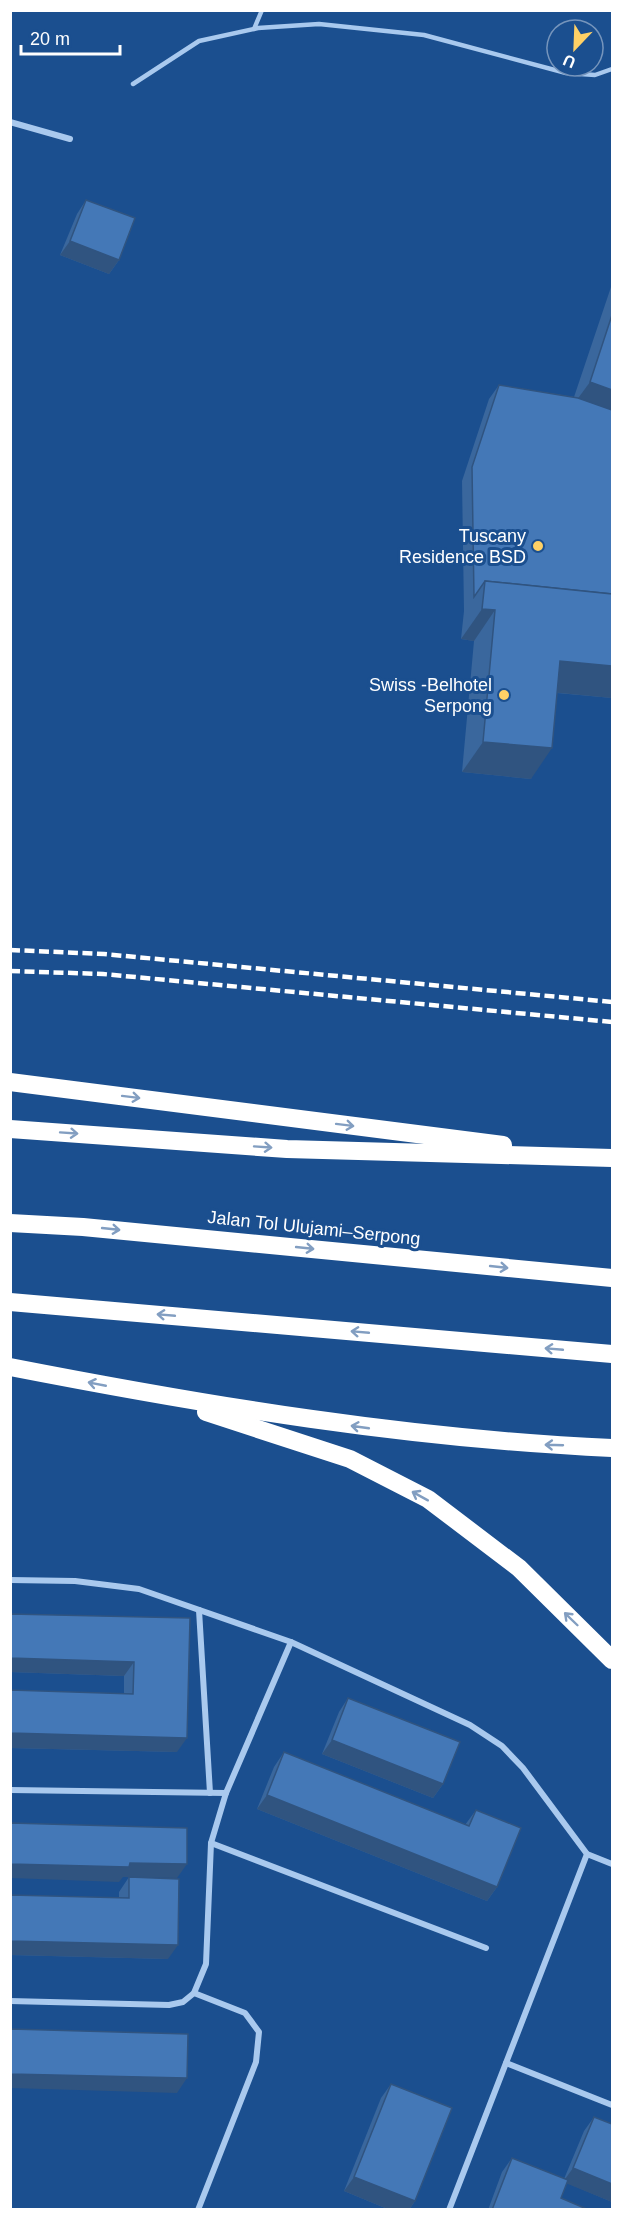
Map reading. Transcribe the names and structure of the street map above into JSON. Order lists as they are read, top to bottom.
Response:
{
  "streets": {
    "highway": ["Jalan Tol Ulujami–Serpong"]
  },
  "places": ["Tuscany Residence BSD", "Swiss -Belhotel Serpong"],
  "scale_bar": "20 m",
  "north": "bottom left"
}
